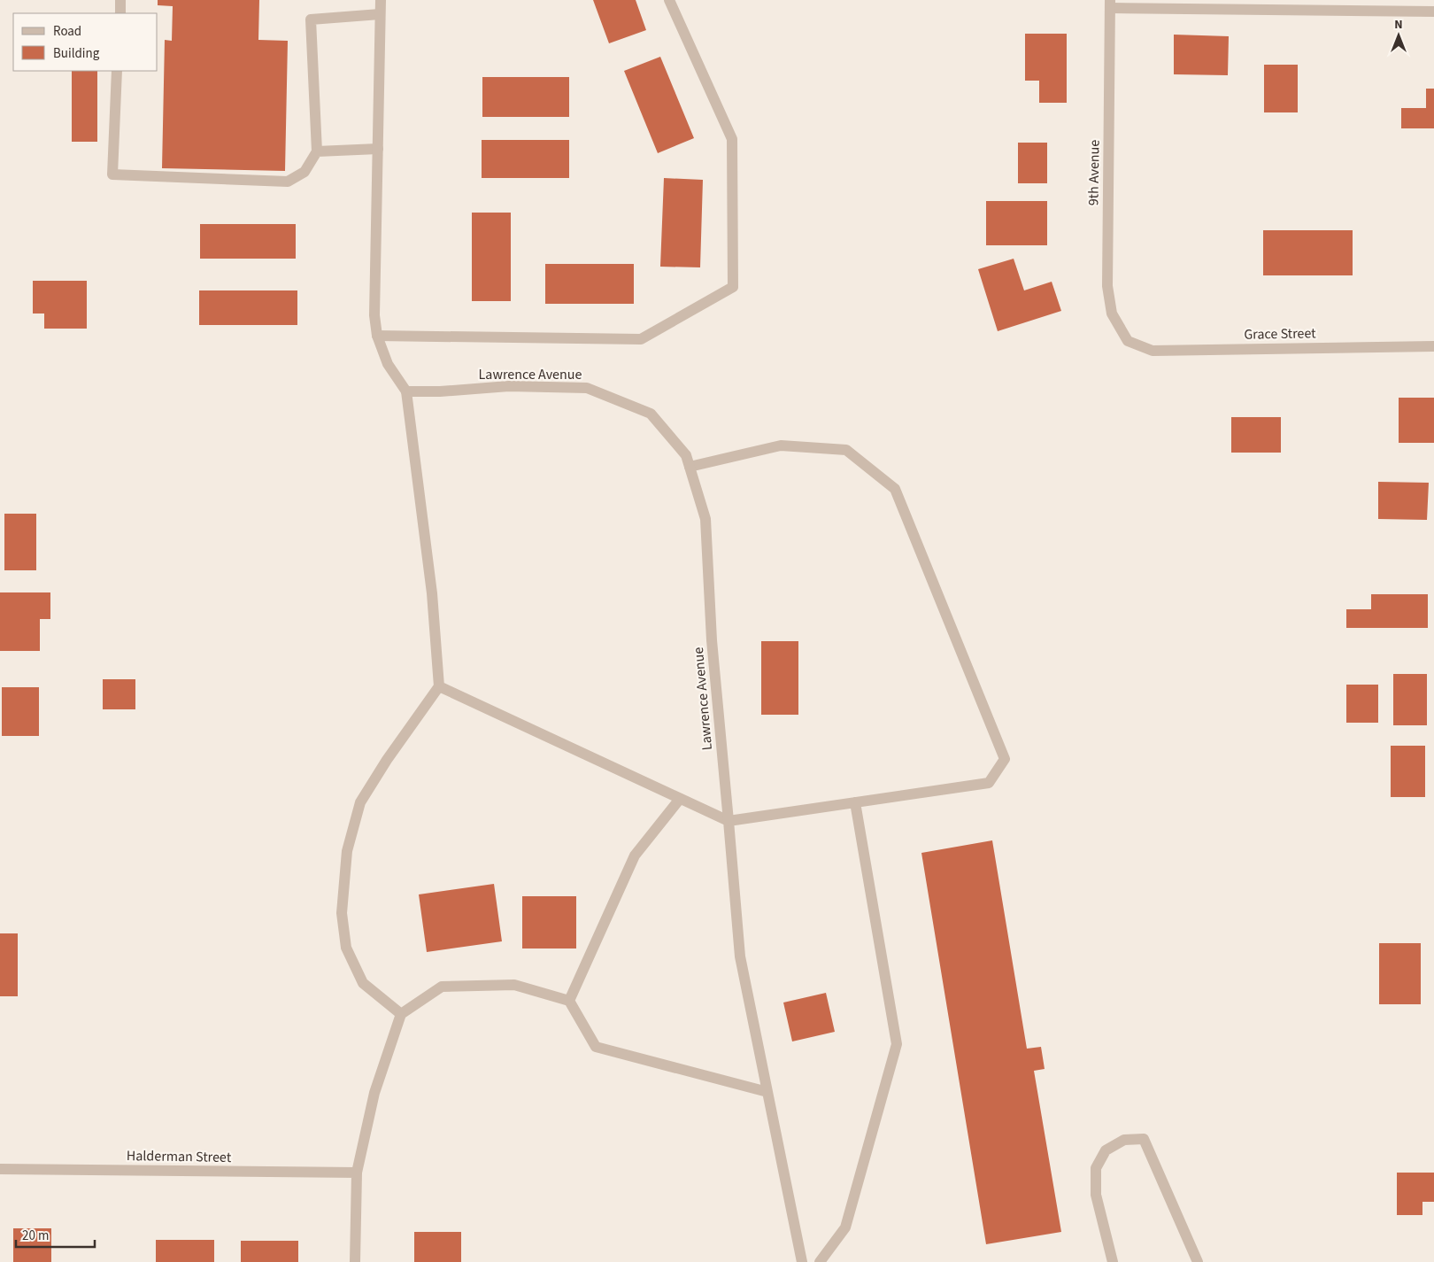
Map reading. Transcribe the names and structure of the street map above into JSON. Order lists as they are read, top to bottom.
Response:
{
  "streets": {
    "street": [
      "9th Avenue",
      "Grace Street",
      "Lawrence Avenue",
      "Halderman Street"
    ]
  },
  "crossings": [
    ["9th Avenue", "Grace Street"]
  ],
  "legend": ["Road", "Building"],
  "scale_bar": "20 m",
  "north": "top"
}
